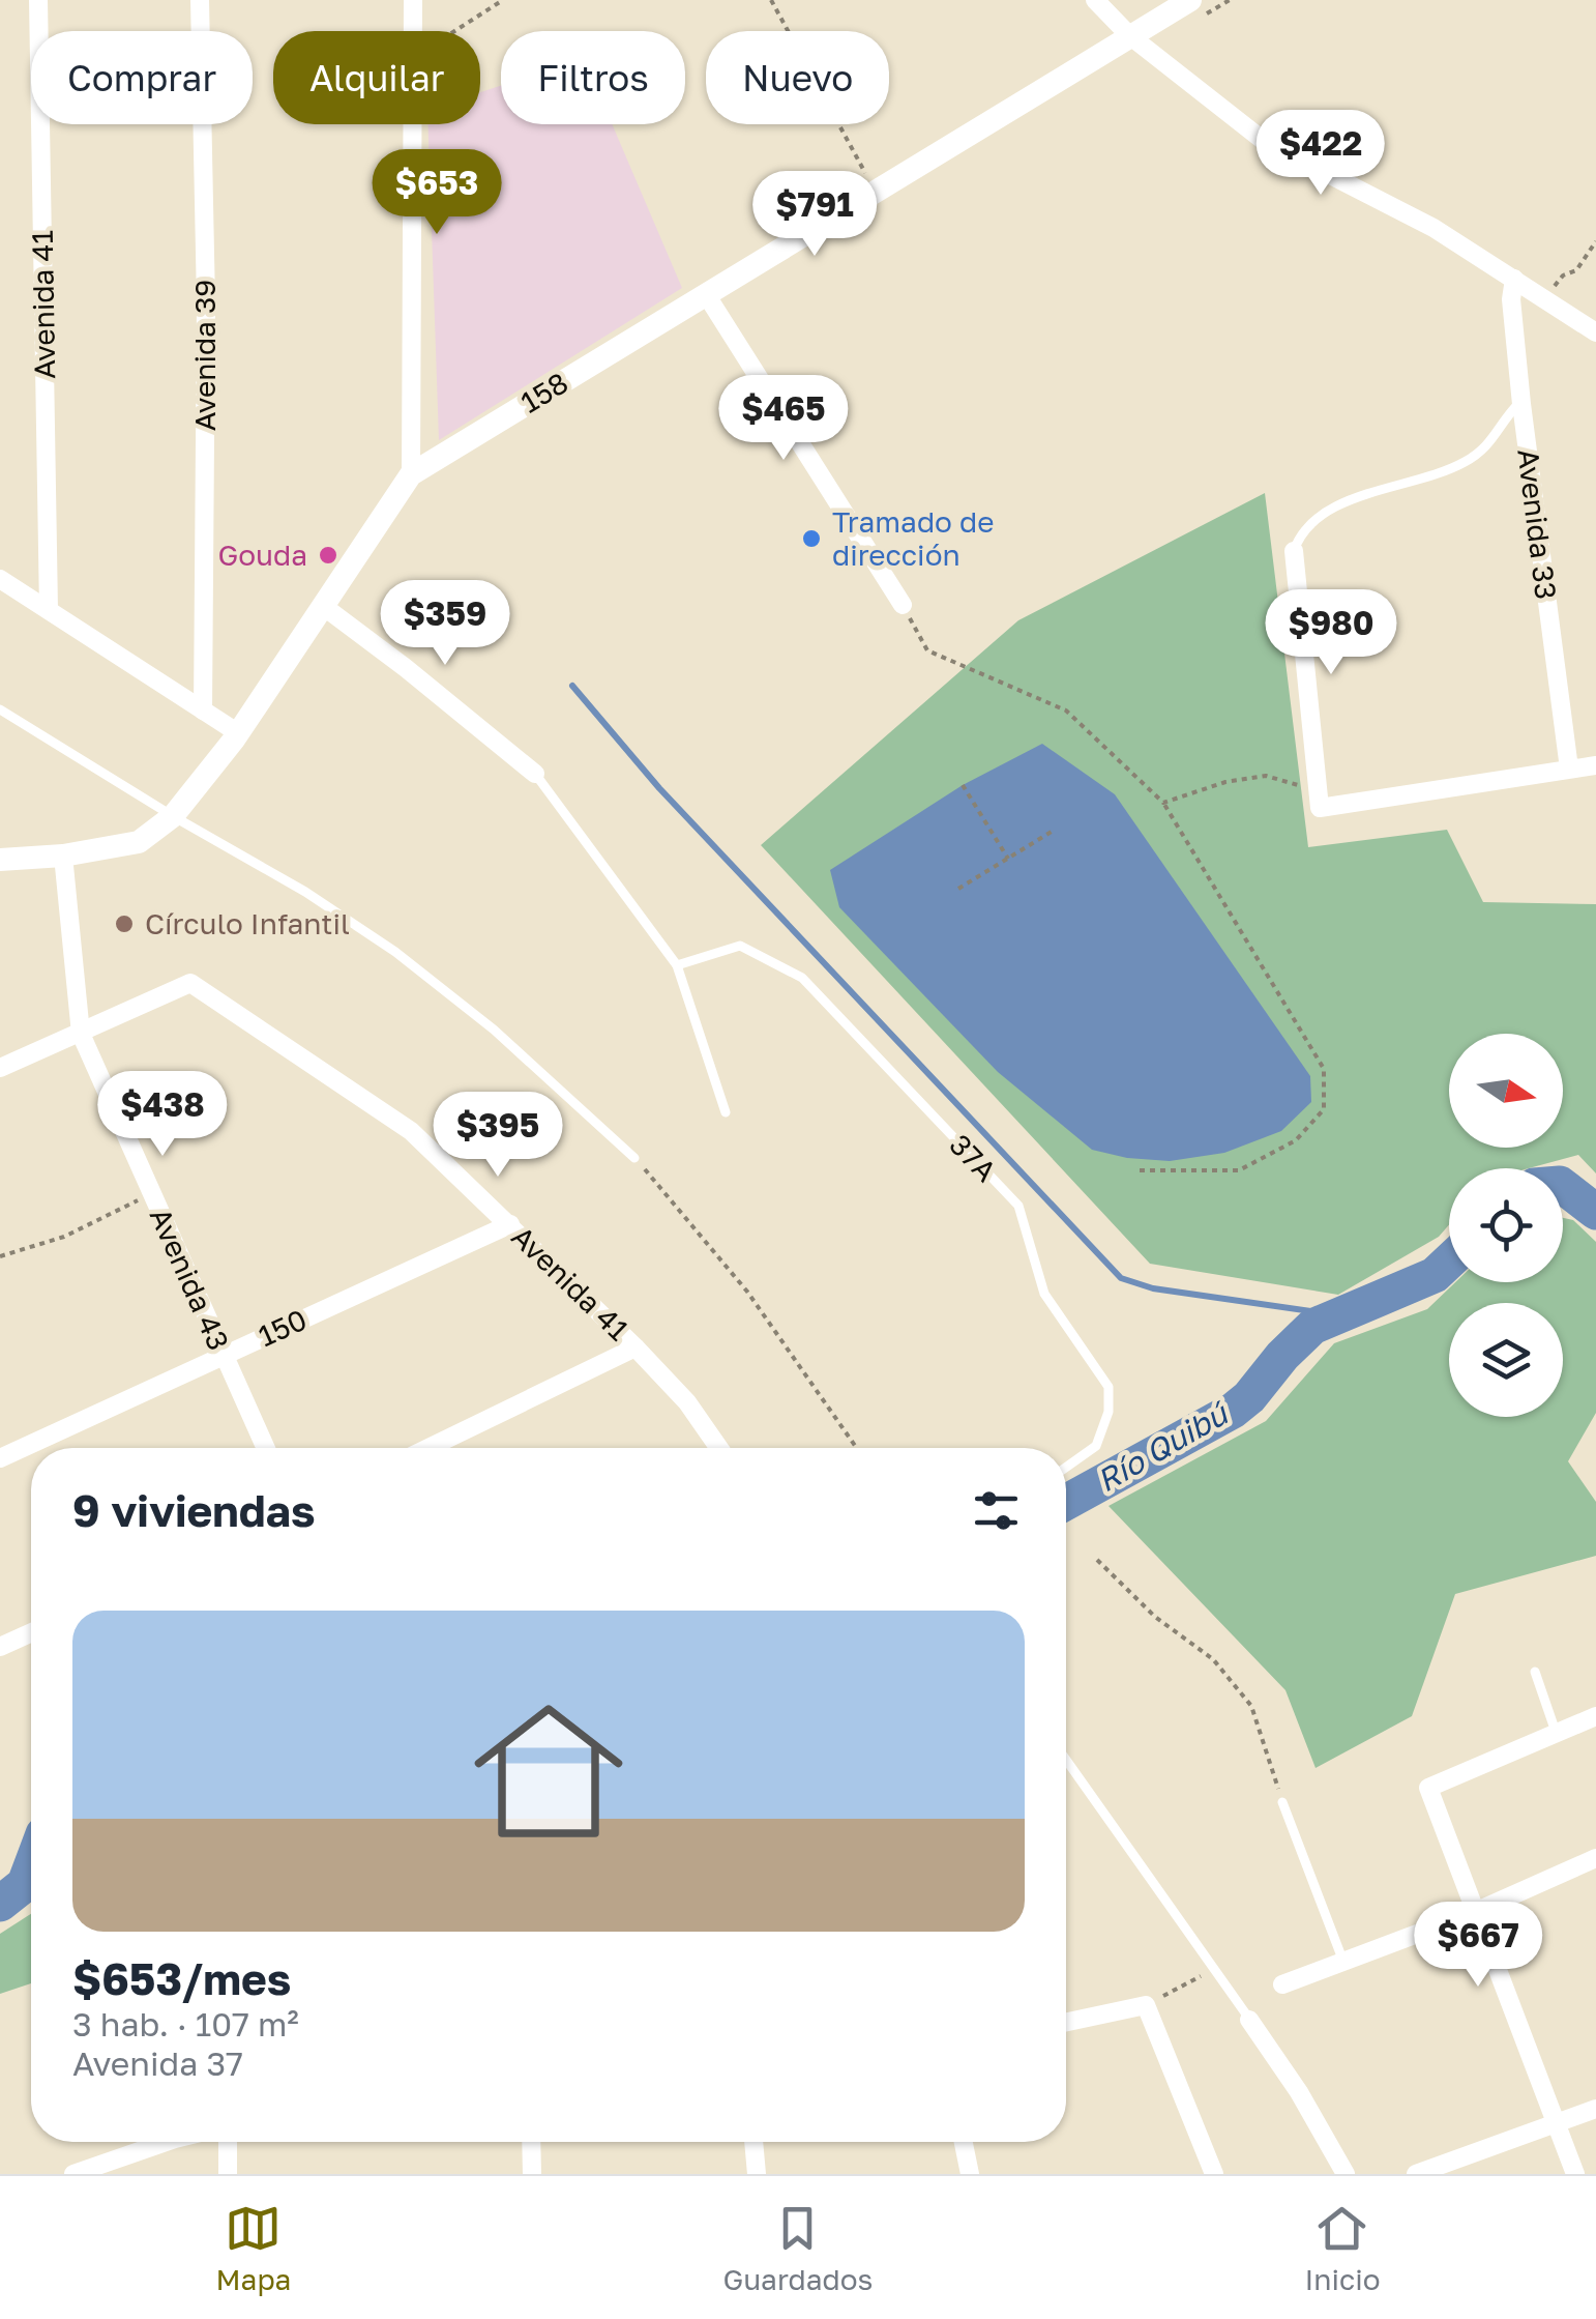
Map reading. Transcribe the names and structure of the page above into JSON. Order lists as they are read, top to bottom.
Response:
{
  "streets": {
    "street": [
      "Avenida 41",
      "Avenida 39",
      "158",
      "Avenida 33",
      "Avenida 43",
      "150"
    ],
    "lane": ["37A"]
  },
  "crossings": [
    ["Avenida 41", "Avenida 43"],
    ["Avenida 41", "150"],
    ["158", "Avenida 43"],
    ["Avenida 43", "150"]
  ],
  "water": ["Río Quibú"],
  "places": ["Tramado de dirección", "Gouda", "Círculo Infantil"],
  "north": "right",
  "page": {
    "chip": [
      "Comprar",
      "Alquilar",
      "Filtros",
      "Nuevo"
    ],
    "price": [
      "$422",
      "$653",
      "$791",
      "$465",
      "$359",
      "$980",
      "$438",
      "$395",
      "$667"
    ],
    "heading": "9 viviendas",
    "list": [
      {
        "name": "$653/mes",
        "note": "3 hab. · 107 m² · Avenida 37"
      }
    ],
    "tabs": ["Mapa", "Guardados", "Inicio"]
  }
}
